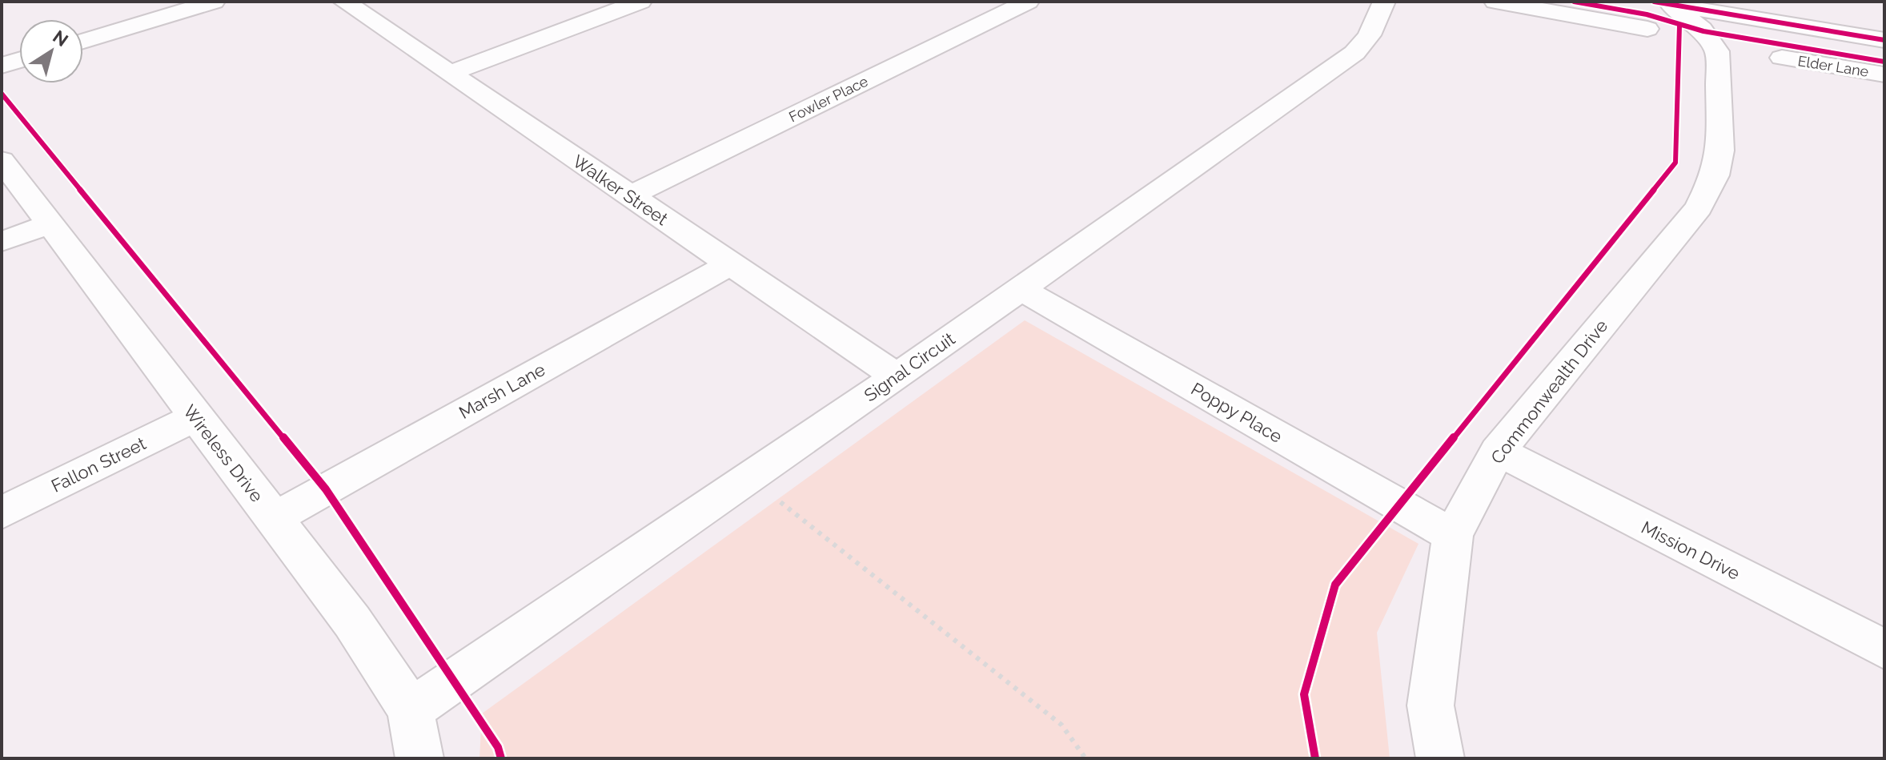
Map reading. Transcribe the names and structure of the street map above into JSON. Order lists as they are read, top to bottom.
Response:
{
  "streets": {
    "street": [
      "Elder Lane",
      "Fowler Place",
      "Walker Street",
      "Signal Circuit",
      "Marsh Lane",
      "Commonwealth Drive",
      "Poppy Place",
      "Wireless Drive",
      "Fallon Street",
      "Mission Drive"
    ]
  },
  "crossings": [
    ["Fowler Place", "Walker Street"],
    ["Walker Street", "Signal Circuit"],
    ["Walker Street", "Marsh Lane"],
    ["Signal Circuit", "Poppy Place"],
    ["Signal Circuit", "Wireless Drive"],
    ["Marsh Lane", "Wireless Drive"],
    ["Commonwealth Drive", "Poppy Place"],
    ["Commonwealth Drive", "Mission Drive"],
    ["Wireless Drive", "Fallon Street"]
  ],
  "north": "top right"
}
